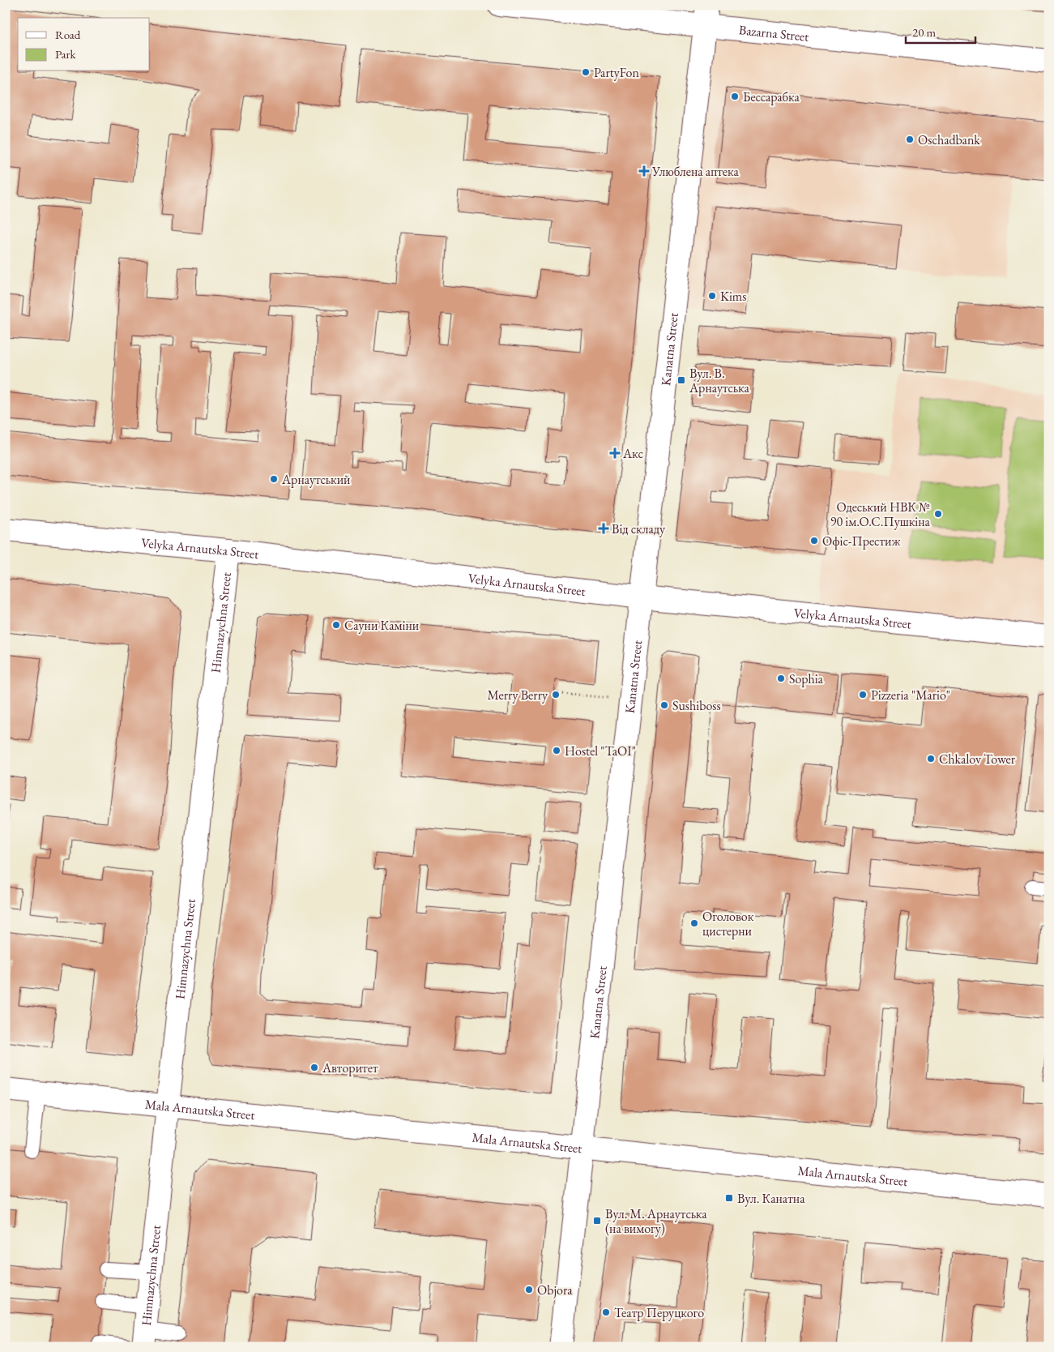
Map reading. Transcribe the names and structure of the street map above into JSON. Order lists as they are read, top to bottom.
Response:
{
  "streets": {
    "main road": [
      "Bazarna Street",
      "Kanatna Street",
      "Velyka Arnautska Street",
      "Himnazychna Street",
      "Mala Arnautska Street"
    ]
  },
  "crossings": [
    ["Bazarna Street", "Kanatna Street"],
    ["Kanatna Street", "Velyka Arnautska Street"],
    ["Kanatna Street", "Mala Arnautska Street"],
    ["Velyka Arnautska Street", "Himnazychna Street"],
    ["Himnazychna Street", "Mala Arnautska Street"]
  ],
  "places": {
    "other": [
      "PartyFon",
      "Бессарабка",
      "Oschadbank",
      "Kims",
      "Арнаутський",
      "Одеський НВК № 90 ім.О.С.Пушкіна",
      "Офіс-Престиж",
      "Сауни Каміни",
      "Sophia",
      "Merry Berry",
      "Pizzeria \"Mario\"",
      "Sushiboss",
      "Hostel \"TaOI\"",
      "Chkalov Tower",
      "Оголовок цистерни",
      "Авторитет",
      "Objora",
      "Театр Перуцкого"
    ],
    "health": ["Улюблена аптека", "Акс", "Від складу"],
    "transit": ["Вул. В. Арнаутська", "Вул. Канатна", "Вул. М. Арнаутська (на вимогу)"]
  },
  "legend": ["Road", "Park"],
  "scale_bar": "20 m"
}
